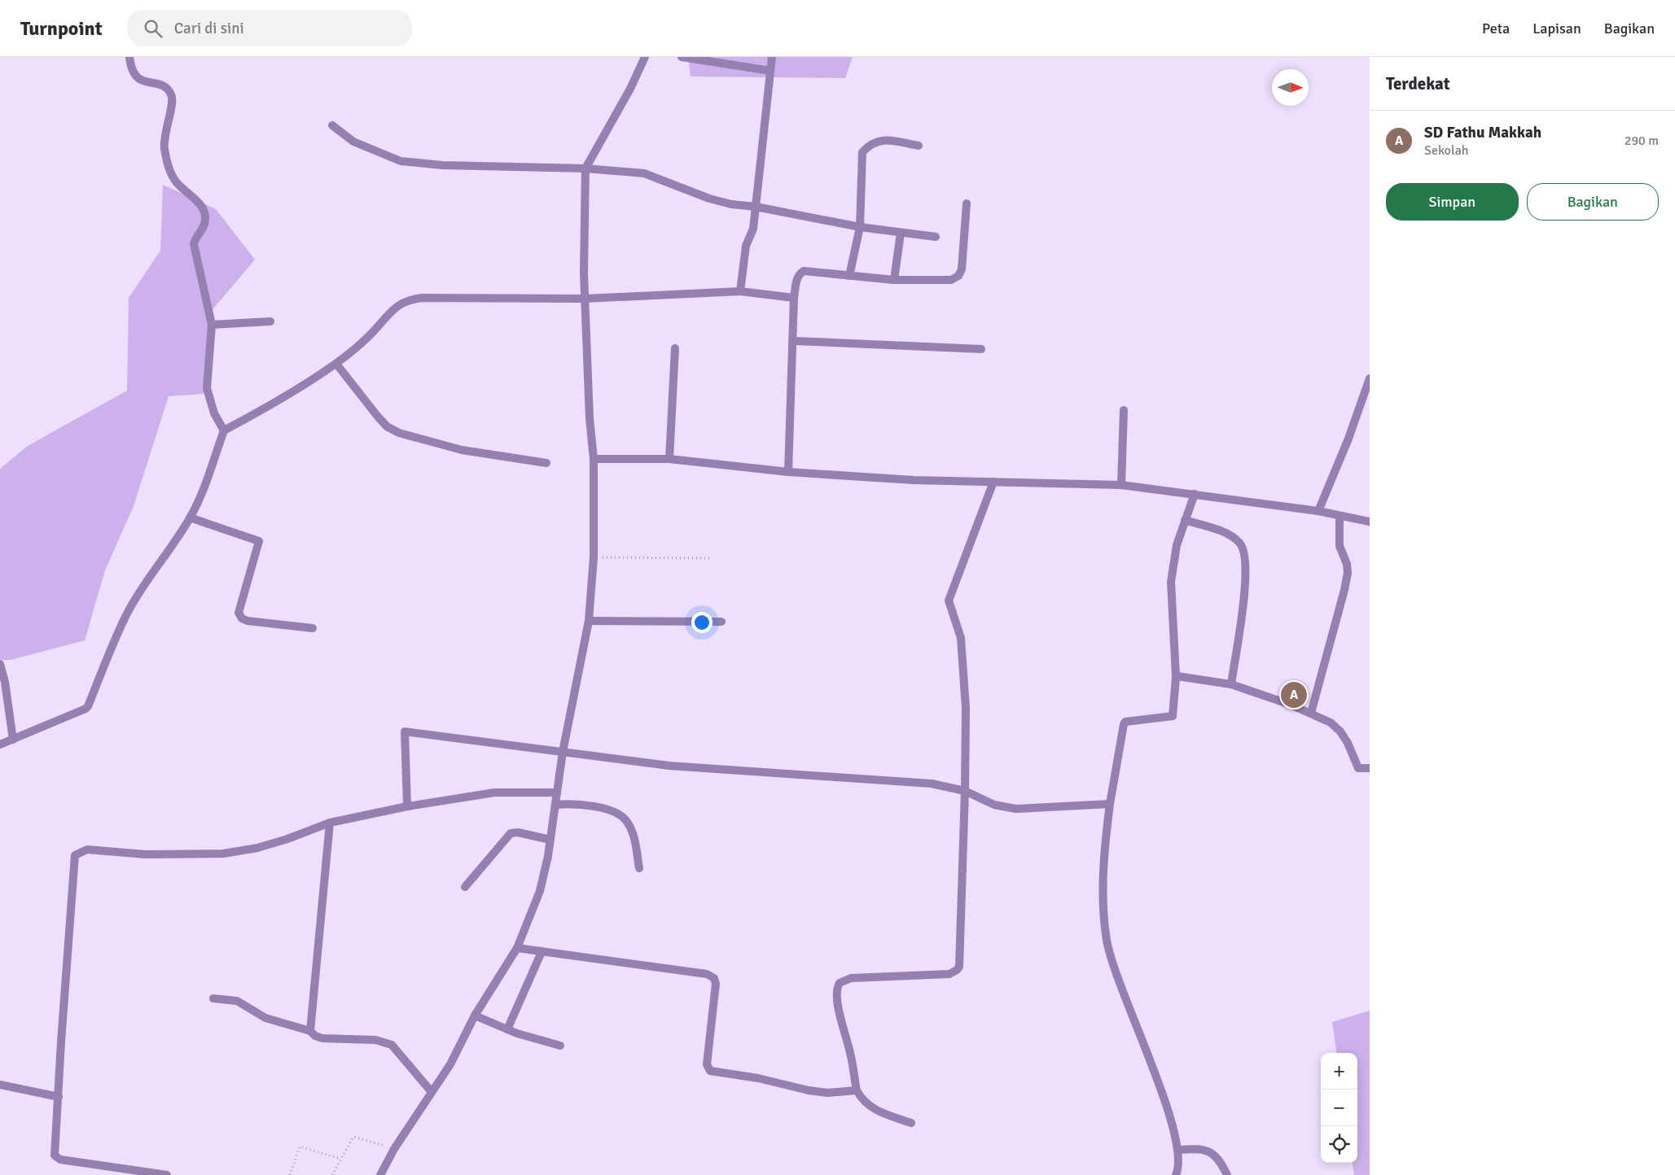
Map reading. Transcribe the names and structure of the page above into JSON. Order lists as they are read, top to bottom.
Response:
{
  "north": "right",
  "page": {
    "header": "Turnpoint",
    "search": "Cari di sini",
    "nav": ["Peta", "Lapisan", "Bagikan"],
    "heading": "Terdekat",
    "list": [
      {
        "mark": "A",
        "name": "SD Fathu Makkah",
        "note": "Sekolah",
        "value": "290 m"
      }
    ],
    "buttons": ["Simpan", "Bagikan"],
    "pins": "A",
    "map_buttons": ["+", "−"]
  }
}
